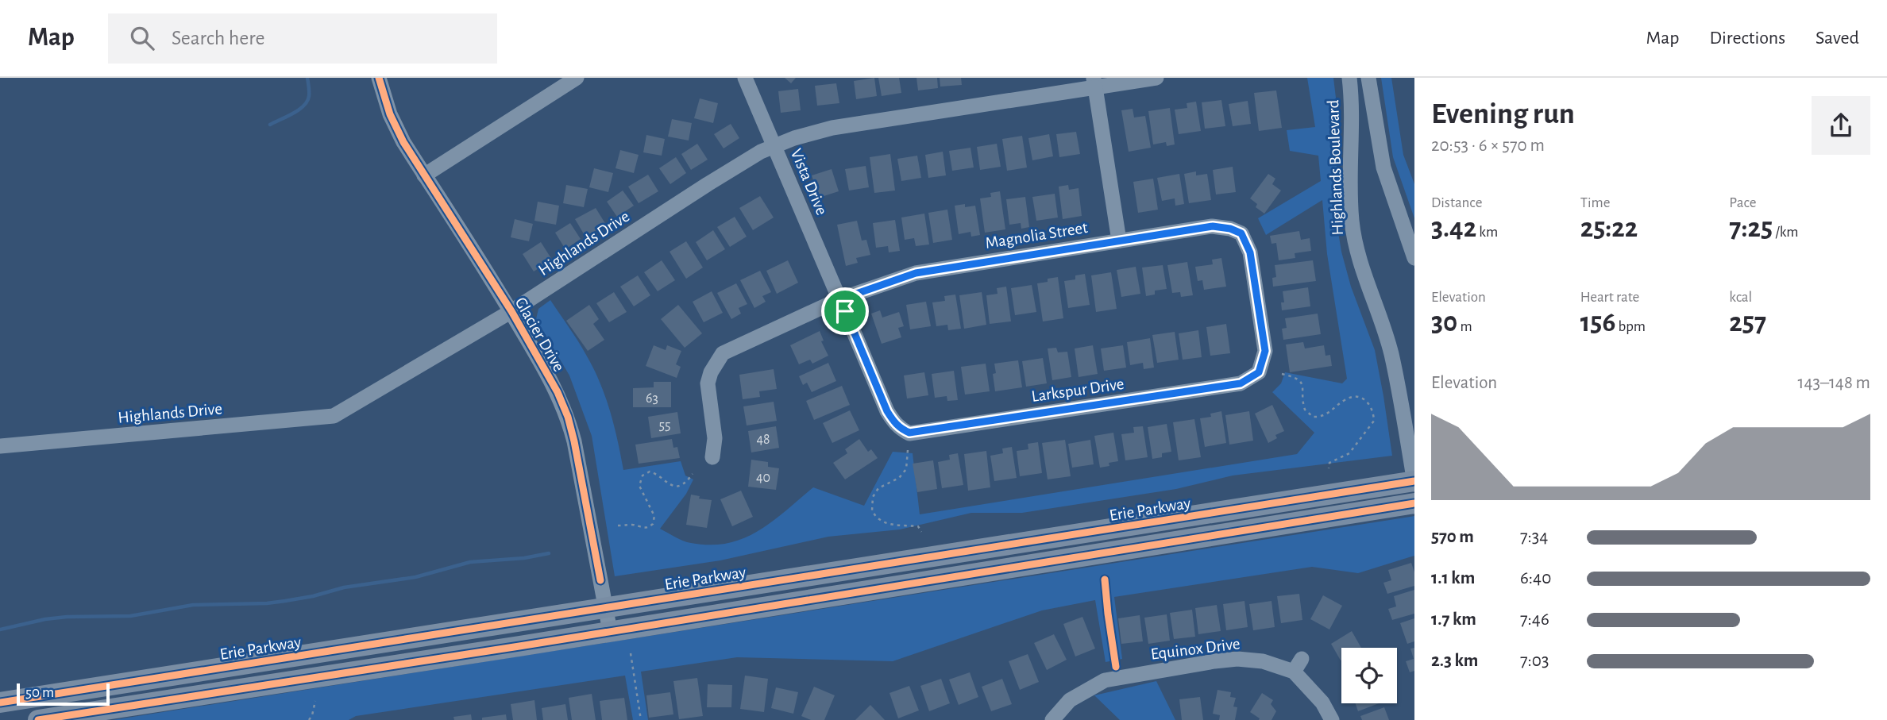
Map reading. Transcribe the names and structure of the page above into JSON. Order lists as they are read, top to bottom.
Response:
{
  "streets": {
    "main road": ["Erie Parkway"],
    "street": [
      "Highlands Boulevard",
      "Vista Drive",
      "Magnolia Street",
      "Highlands Drive",
      "Glacier Drive",
      "Larkspur Drive",
      "Equinox Drive"
    ]
  },
  "crossings": [
    ["Highlands Boulevard", "Erie Parkway"],
    ["Vista Drive", "Magnolia Street"],
    ["Vista Drive", "Highlands Drive"],
    ["Magnolia Street", "Larkspur Drive"],
    ["Highlands Drive", "Glacier Drive"],
    ["Glacier Drive", "Erie Parkway"]
  ],
  "house_numbers": [
    "63",
    "55",
    "48",
    "40"
  ],
  "scale_bar": "50 m",
  "page": {
    "header": "Map",
    "search": "Search here",
    "nav": ["Map", "Directions", "Saved"],
    "heading": ["Evening run", "20:53 · 6 × 570 m"],
    "stats": [
      ["Distance", "3.42 km"],
      ["Time", "25:22"],
      ["Pace", "7:25 /km"],
      ["Elevation", "30 m"],
      ["Heart rate", "156 bpm"],
      ["kcal", "257"]
    ],
    "chart": ["Elevation", "143–148 m"],
    "list": [
      {
        "name": "570 m",
        "note": "7:34"
      },
      {
        "name": "1.1 km",
        "note": "6:40"
      },
      {
        "name": "1.7 km",
        "note": "7:46"
      },
      {
        "name": "2.3 km",
        "note": "7:03"
      }
    ],
    "scale": "50 m"
  }
}
